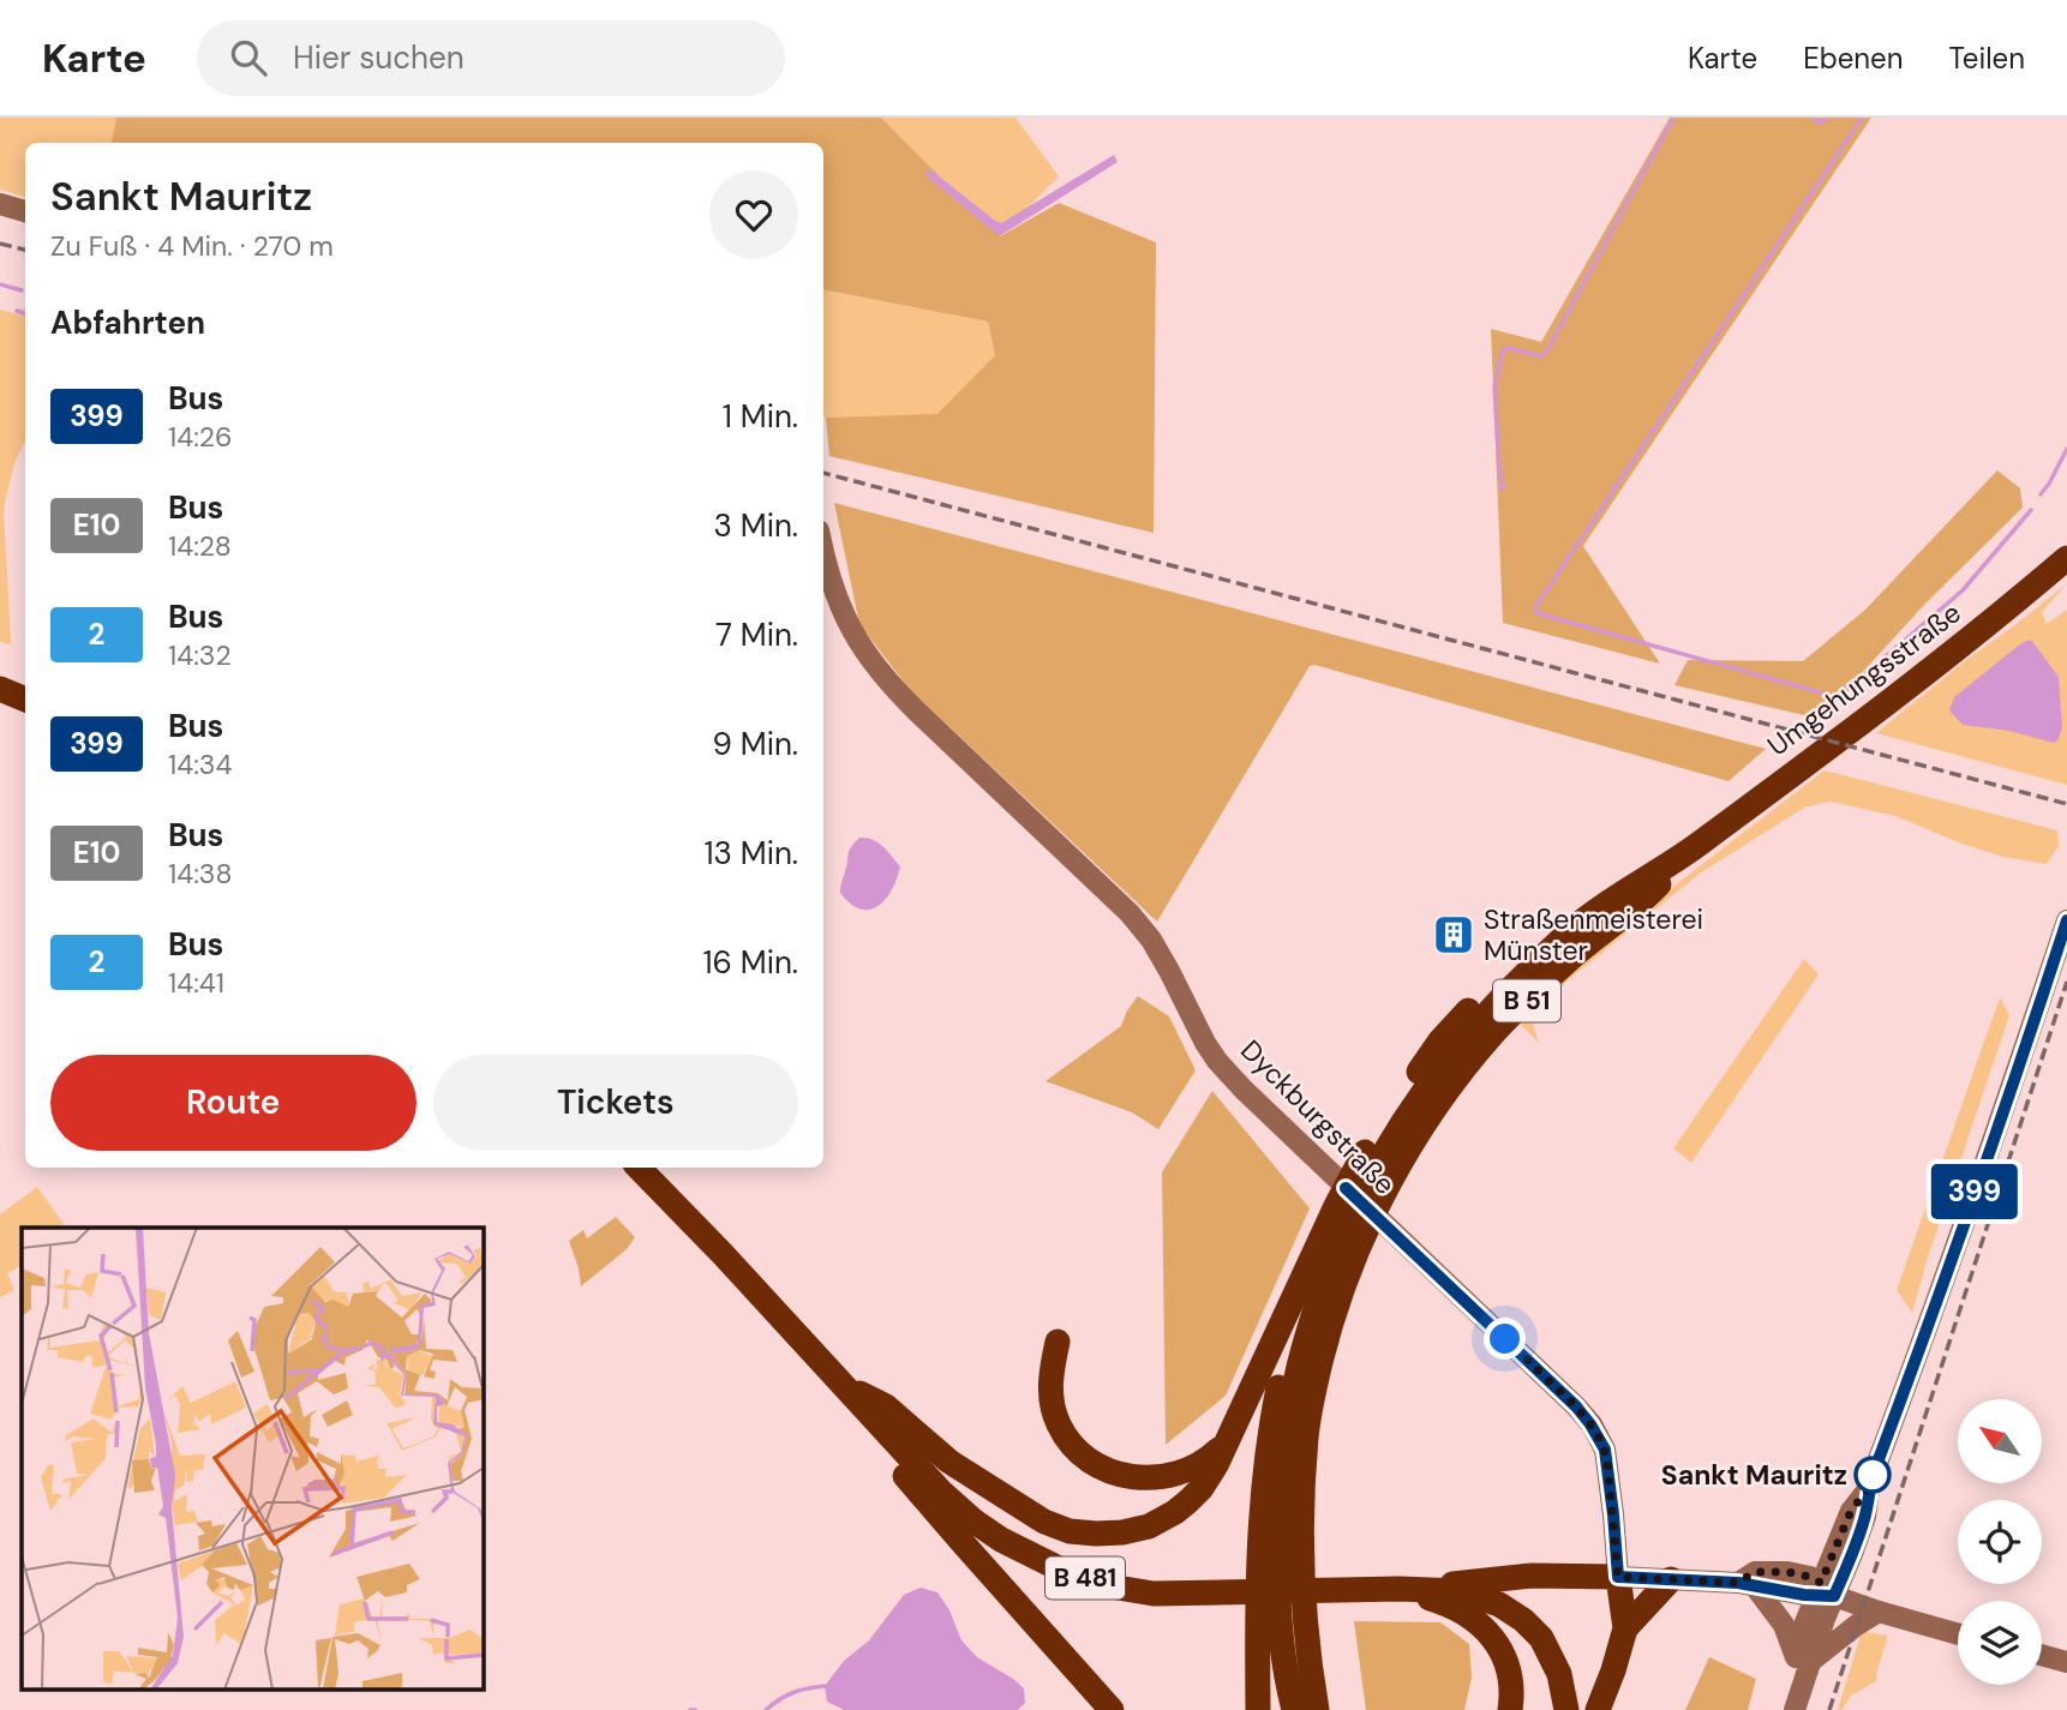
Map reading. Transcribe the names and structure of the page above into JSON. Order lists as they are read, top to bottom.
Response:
{
  "streets": {
    "highway": ["Umgehungsstraße", "B 51", "B 481"],
    "street": ["Dyckburgstraße"]
  },
  "crossings": [
    ["Umgehungsstraße", "B 51"],
    ["Dyckburgstraße", "B 481"]
  ],
  "places": {
    "building": ["Straßenmeisterei Münster"],
    "other": ["Sankt Mauritz"]
  },
  "lines": ["bus line 399"],
  "north": "top left",
  "page": {
    "header": "Karte",
    "search": "Hier suchen",
    "nav": ["Karte", "Ebenen", "Teilen"],
    "on_map": "399",
    "heading": [
      ["Sankt Mauritz", "Zu Fuß · 4 Min. · 270 m"],
      "Abfahrten"
    ],
    "list": [
      {
        "mark": "399",
        "name": "Bus",
        "note": "14:26",
        "value": "1 Min."
      },
      {
        "mark": "E10",
        "name": "Bus",
        "note": "14:28",
        "value": "3 Min."
      },
      {
        "mark": "2",
        "name": "Bus",
        "note": "14:32",
        "value": "7 Min."
      },
      {
        "mark": "399",
        "name": "Bus",
        "note": "14:34",
        "value": "9 Min."
      },
      {
        "mark": "E10",
        "name": "Bus",
        "note": "14:38",
        "value": "13 Min."
      },
      {
        "mark": "2",
        "name": "Bus",
        "note": "14:41",
        "value": "16 Min."
      }
    ],
    "buttons": ["Route", "Tickets"]
  }
}
